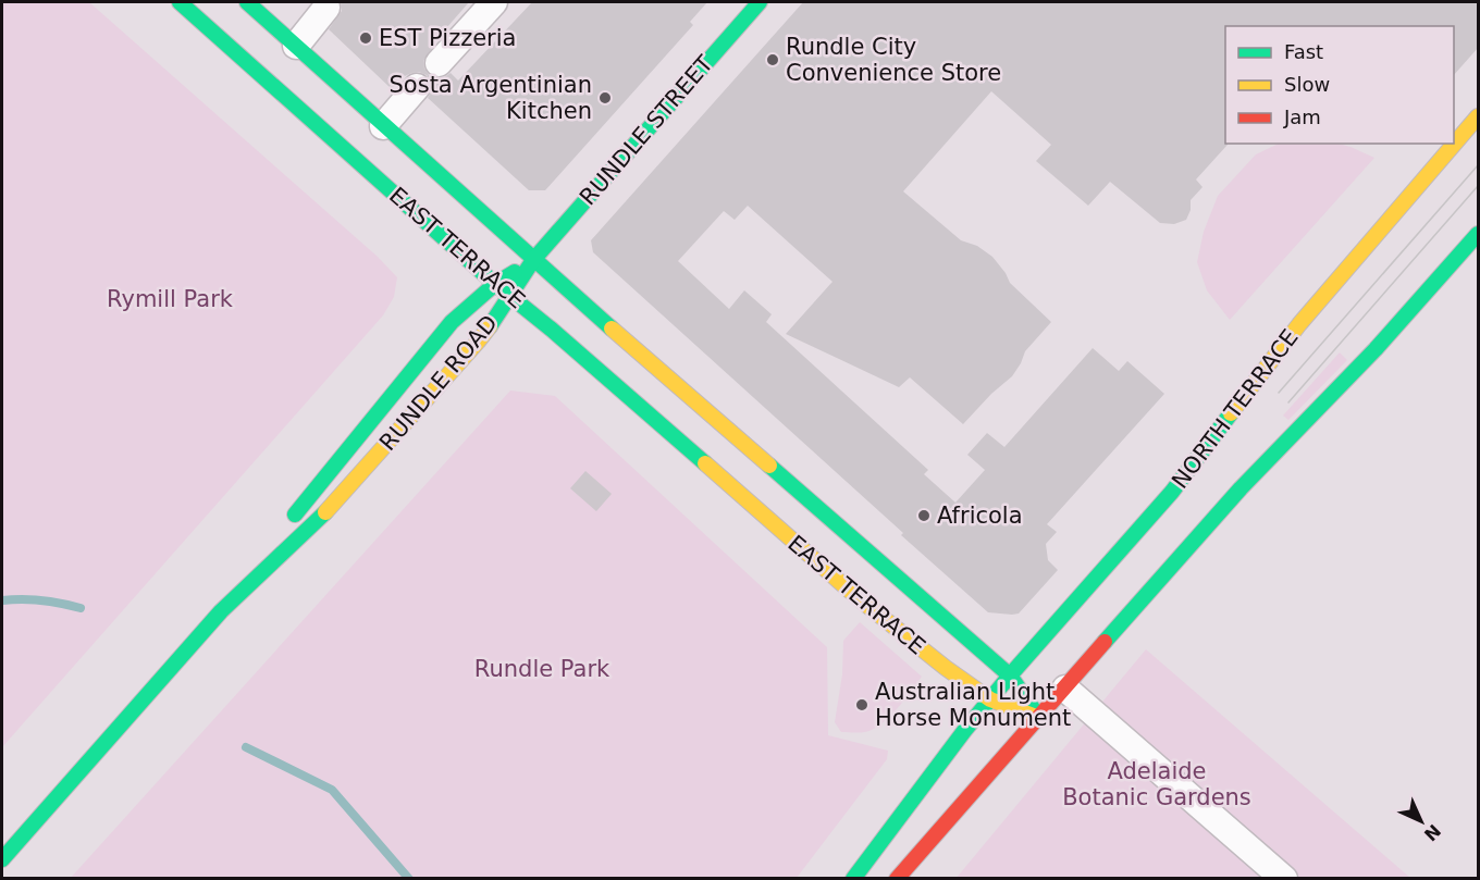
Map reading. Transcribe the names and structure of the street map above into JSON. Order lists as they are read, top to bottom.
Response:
{
  "streets": {
    "main road": [
      "RUNDLE STREET",
      "EAST TERRACE",
      "RUNDLE ROAD",
      "NORTH TERRACE"
    ]
  },
  "crossings": [
    ["RUNDLE STREET", "EAST TERRACE"],
    ["RUNDLE STREET", "RUNDLE ROAD"],
    ["EAST TERRACE", "RUNDLE ROAD"],
    ["EAST TERRACE", "NORTH TERRACE"]
  ],
  "parks": ["Rymill Park", "Rundle Park", "Adelaide Botanic Gardens"],
  "places": [
    "EST Pizzeria",
    "Rundle City Convenience Store",
    "Sosta Argentinian Kitchen",
    "Africola",
    "Australian Light Horse Monument"
  ],
  "legend": ["Fast", "Slow", "Jam"],
  "north": "bottom right"
}
